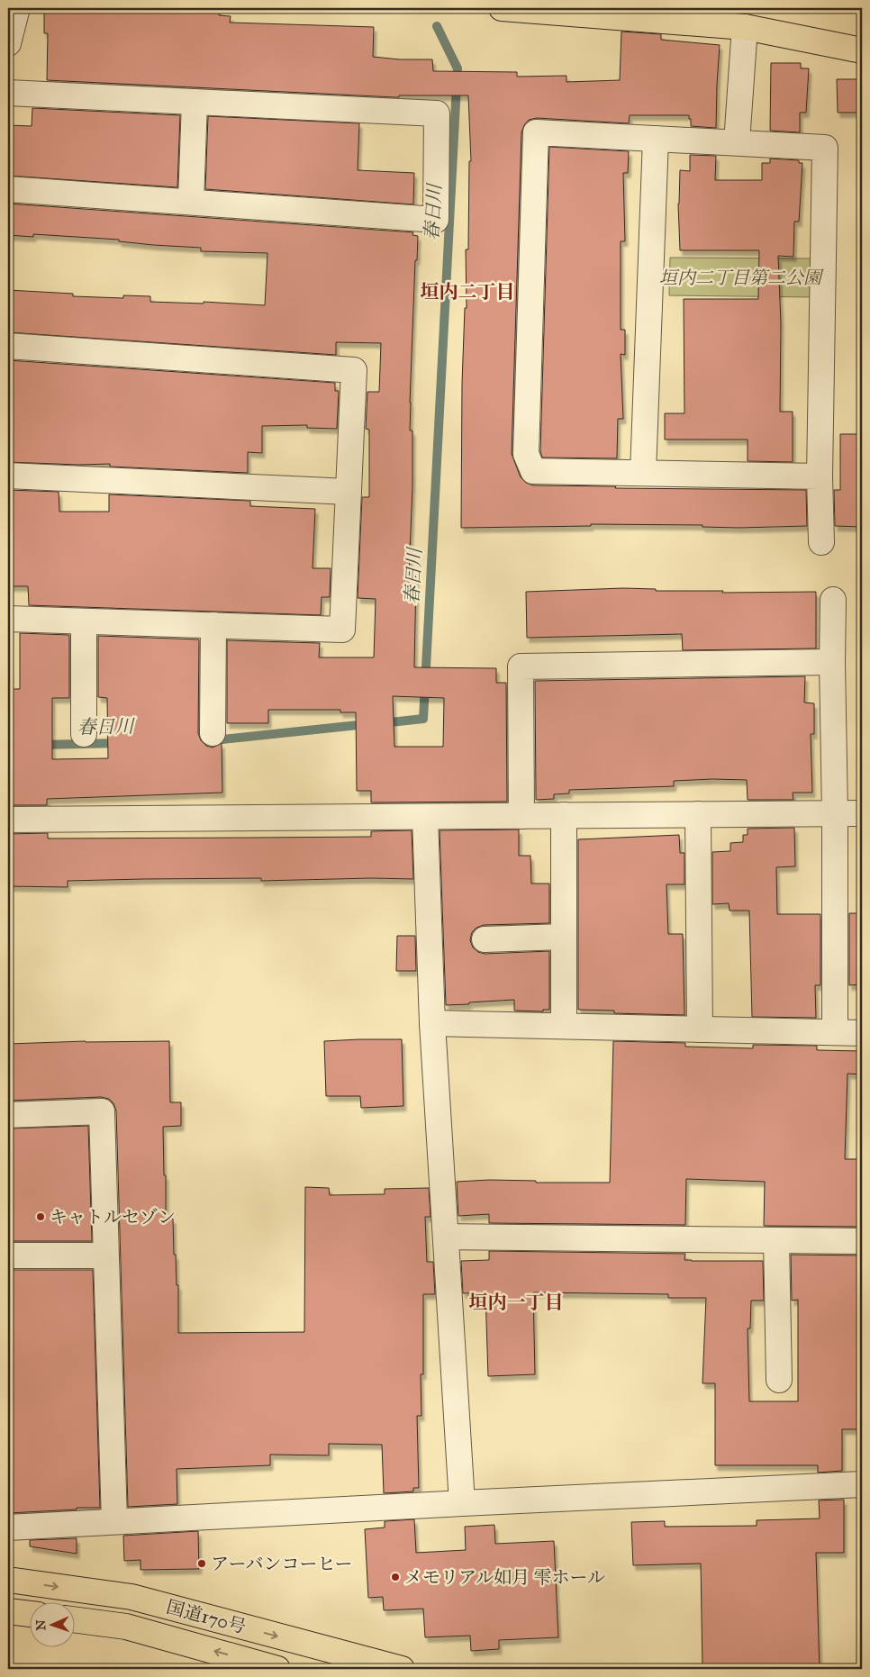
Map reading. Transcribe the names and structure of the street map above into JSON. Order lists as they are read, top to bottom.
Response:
{
  "streets": {
    "highway": ["国道170号"]
  },
  "districts": ["垣内二丁目", "垣内一丁目"],
  "water": ["春日川"],
  "parks": ["垣内二丁目第二公園"],
  "places": ["キャトルセゾン", "アーバンコーヒー", "メモリアル如月 雫ホール"],
  "north": "left"
}
